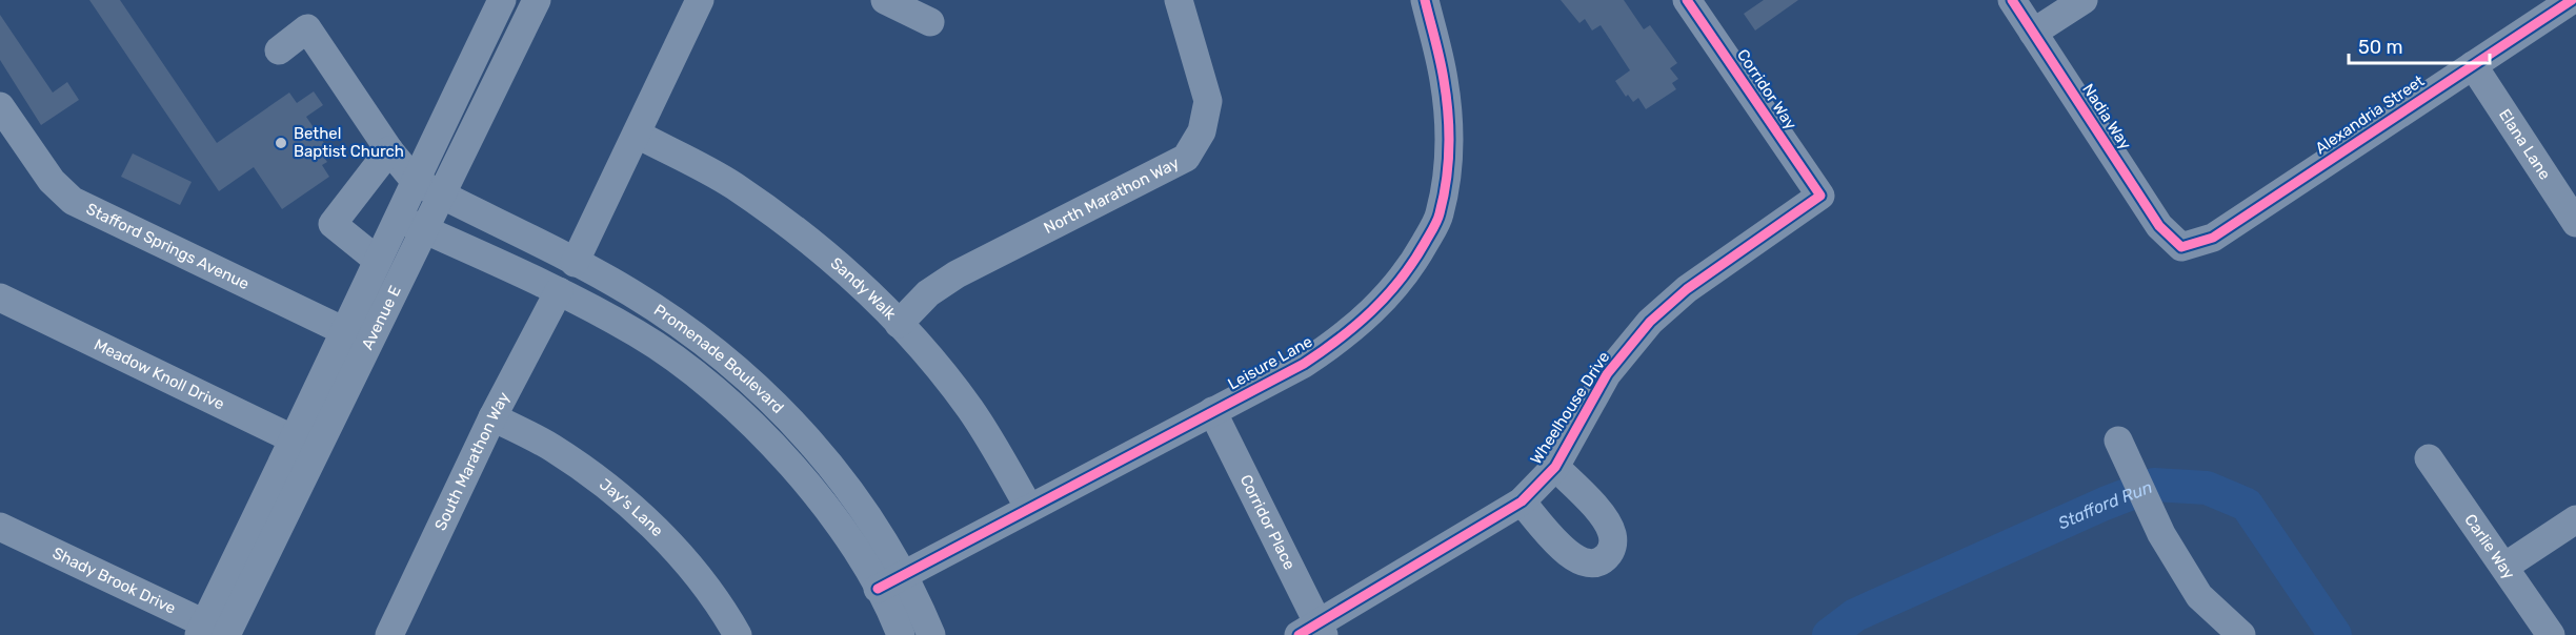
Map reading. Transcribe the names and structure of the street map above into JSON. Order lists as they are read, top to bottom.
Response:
{
  "streets": {
    "street": [
      "Corridor Way",
      "Alexandria Street",
      "Nadia Way",
      "Elana Lane",
      "North Marathon Way",
      "Stafford Springs Avenue",
      "Sandy Walk",
      "Avenue E",
      "Promenade Boulevard",
      "Leisure Lane",
      "Meadow Knoll Drive",
      "Wheelhouse Drive",
      "South Marathon Way",
      "Jay's Lane",
      "Corridor Place",
      "Carlie Way",
      "Shady Brook Drive"
    ]
  },
  "crossings": [
    ["Corridor Way", "Wheelhouse Drive"],
    ["Alexandria Street", "Nadia Way"],
    ["Alexandria Street", "Elana Lane"],
    ["North Marathon Way", "Sandy Walk"],
    ["Stafford Springs Avenue", "Avenue E"],
    ["Sandy Walk", "Leisure Lane"],
    ["Avenue E", "Promenade Boulevard"],
    ["Avenue E", "Meadow Knoll Drive"],
    ["Avenue E", "Shady Brook Drive"],
    ["Promenade Boulevard", "Leisure Lane"],
    ["Promenade Boulevard", "South Marathon Way"],
    ["Leisure Lane", "Corridor Place"],
    ["Wheelhouse Drive", "Corridor Place"],
    ["South Marathon Way", "Jay's Lane"]
  ],
  "water": ["Stafford Run"],
  "places": ["Bethel Baptist Church"],
  "scale_bar": "50 m"
}
